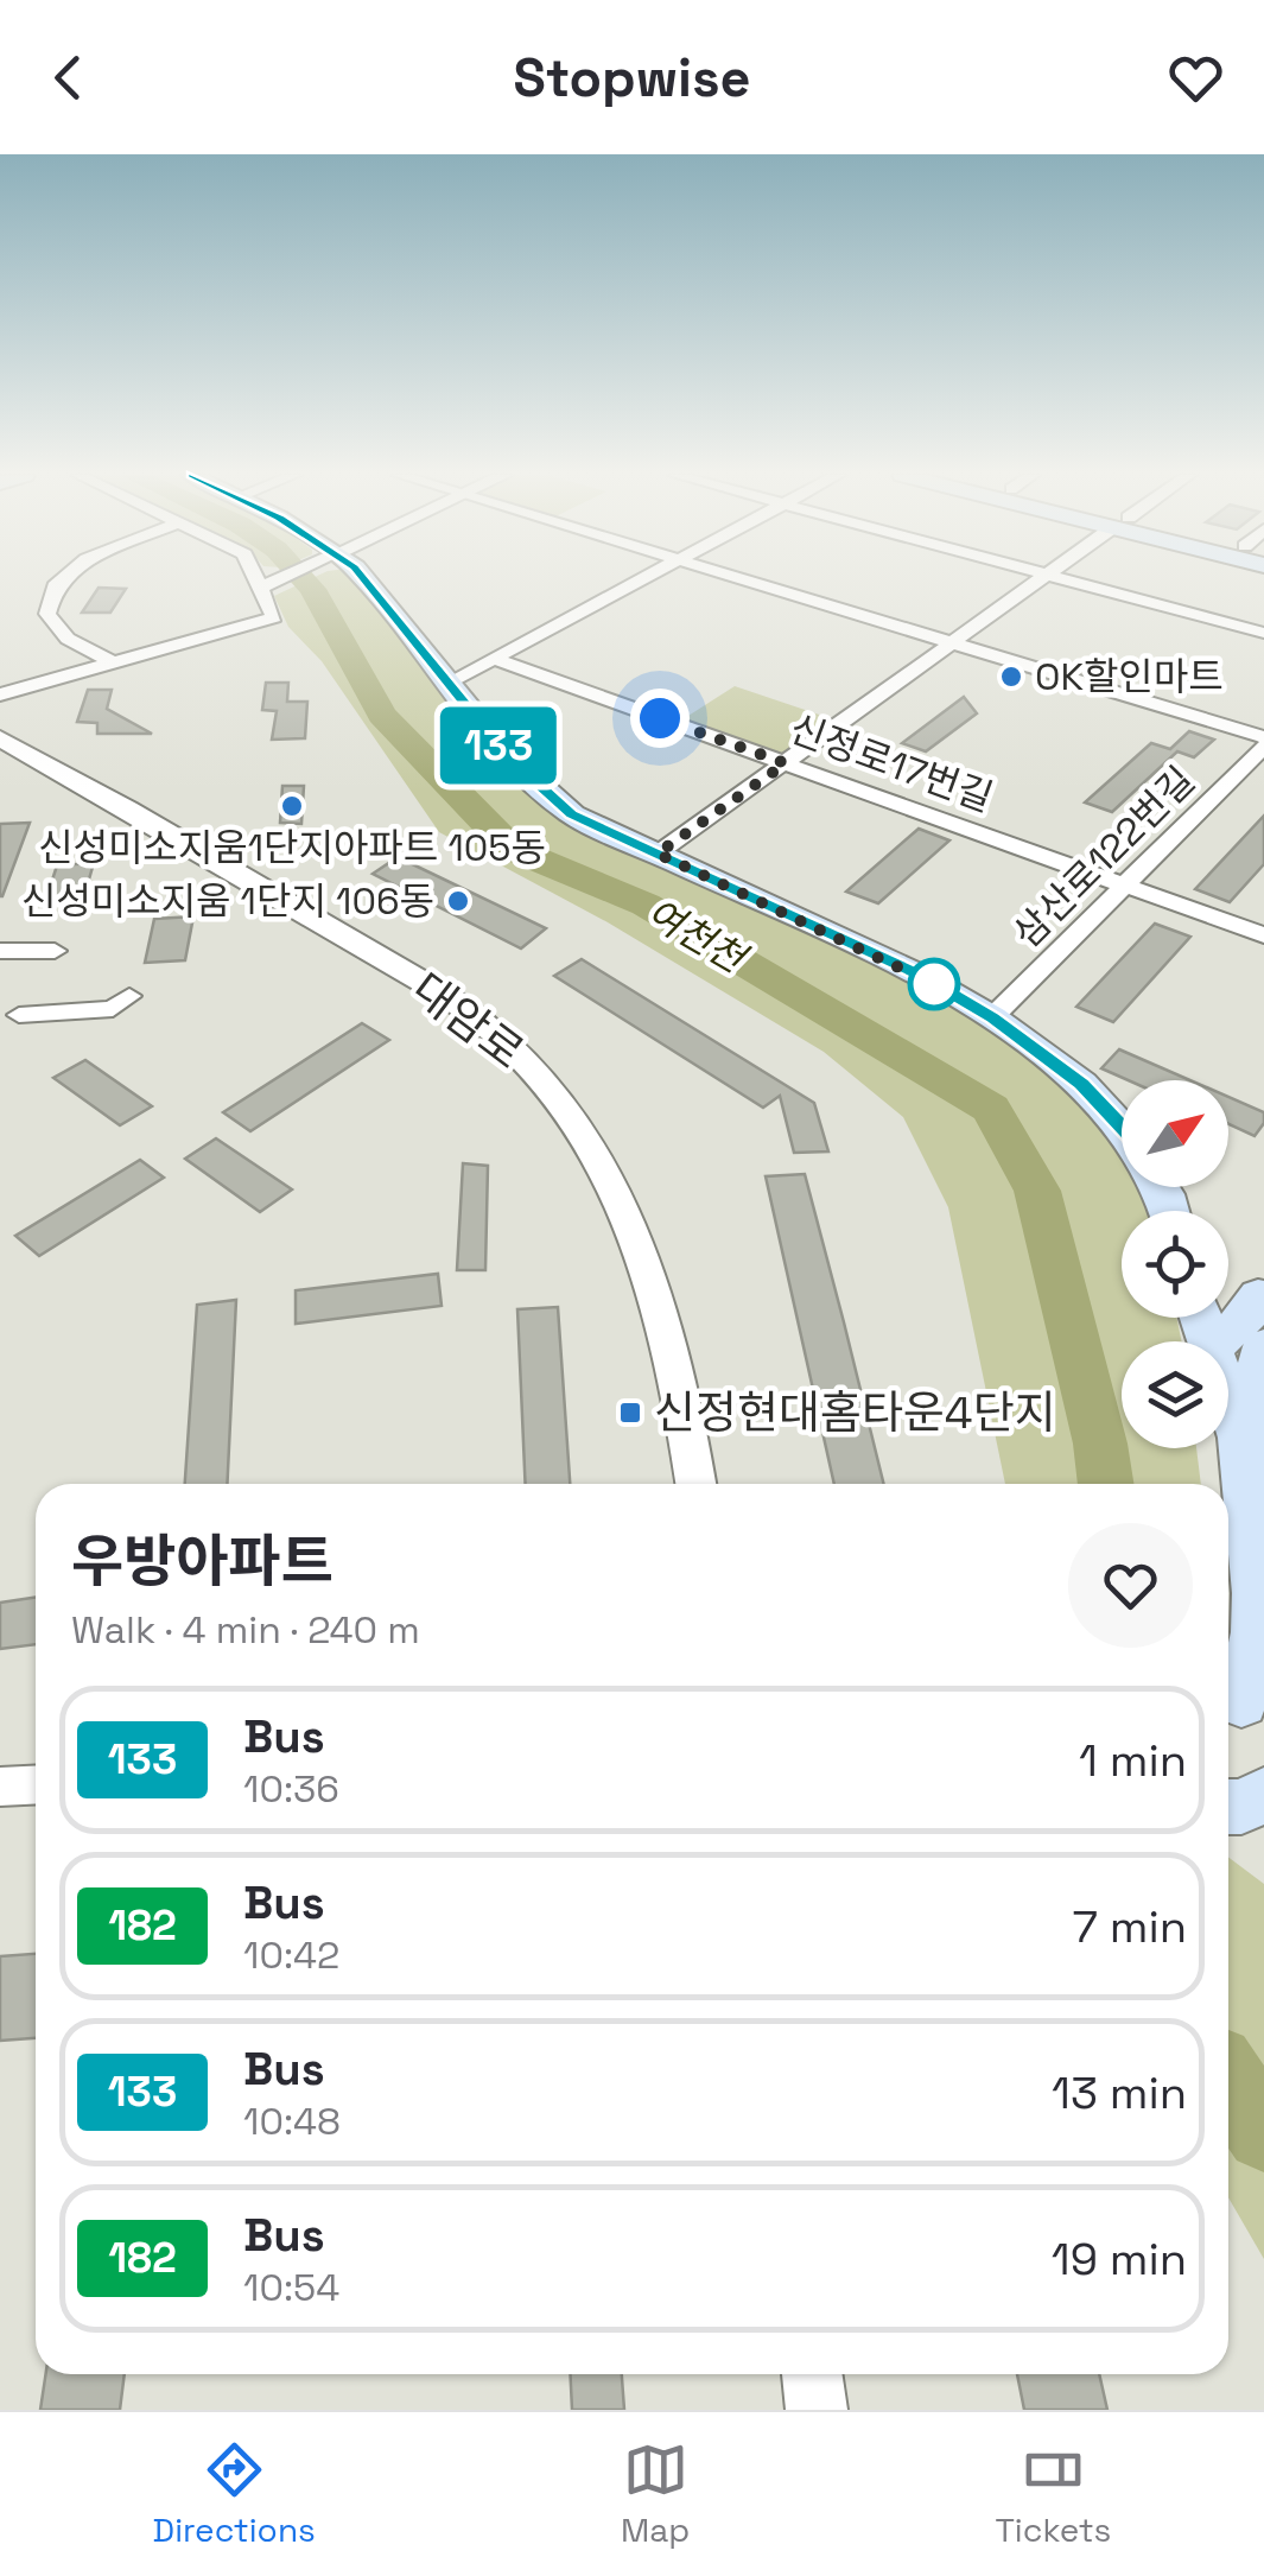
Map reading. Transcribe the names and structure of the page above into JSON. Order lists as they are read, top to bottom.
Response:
{
  "streets": {
    "street": ["신정로17번길", "삼산로122번길", "대암로"]
  },
  "crossings": [
    ["신정로17번길", "삼산로122번길"]
  ],
  "water": ["여천천"],
  "places": {
    "other": ["OK할인마트", "신성미소지움1단지아파트 105동", "신성미소지움 1단지 106동"],
    "transit": ["신정현대홈타운4단지"]
  },
  "lines": ["bus line 133"],
  "north": "top right",
  "page": {
    "header": "Stopwise",
    "on_map": "133",
    "heading": ["우방아파트", "Walk · 4 min · 240 m"],
    "list": [
      {
        "mark": "133",
        "name": "Bus",
        "note": "10:36",
        "value": "1 min"
      },
      {
        "mark": "182",
        "name": "Bus",
        "note": "10:42",
        "value": "7 min"
      },
      {
        "mark": "133",
        "name": "Bus",
        "note": "10:48",
        "value": "13 min"
      },
      {
        "mark": "182",
        "name": "Bus",
        "note": "10:54",
        "value": "19 min"
      }
    ],
    "tabs": ["Directions", "Map", "Tickets"]
  }
}
